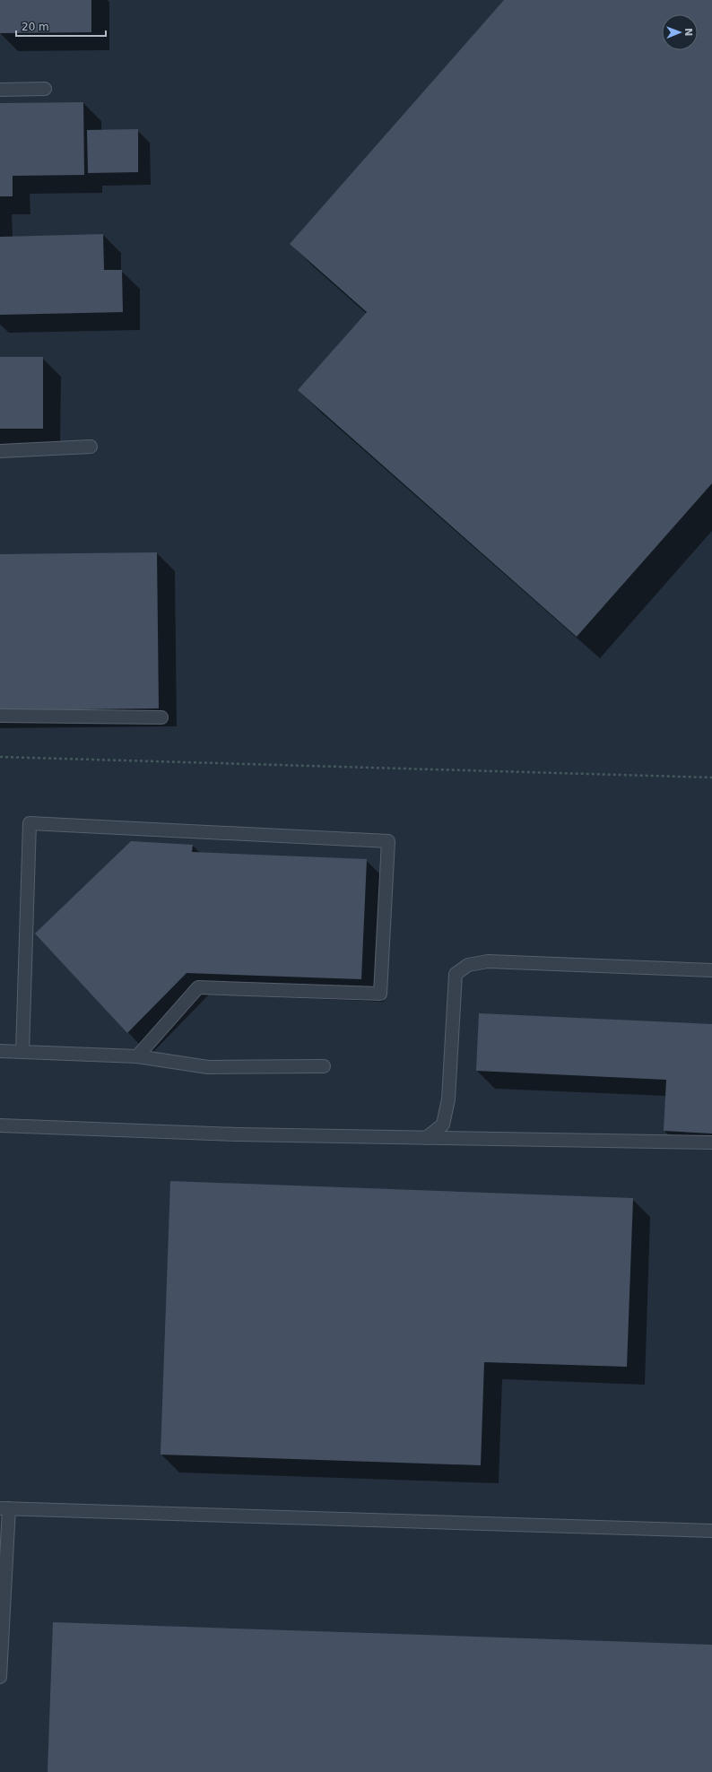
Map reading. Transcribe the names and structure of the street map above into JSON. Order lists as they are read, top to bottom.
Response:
{
  "scale_bar": "20 m",
  "north": "right"
}
